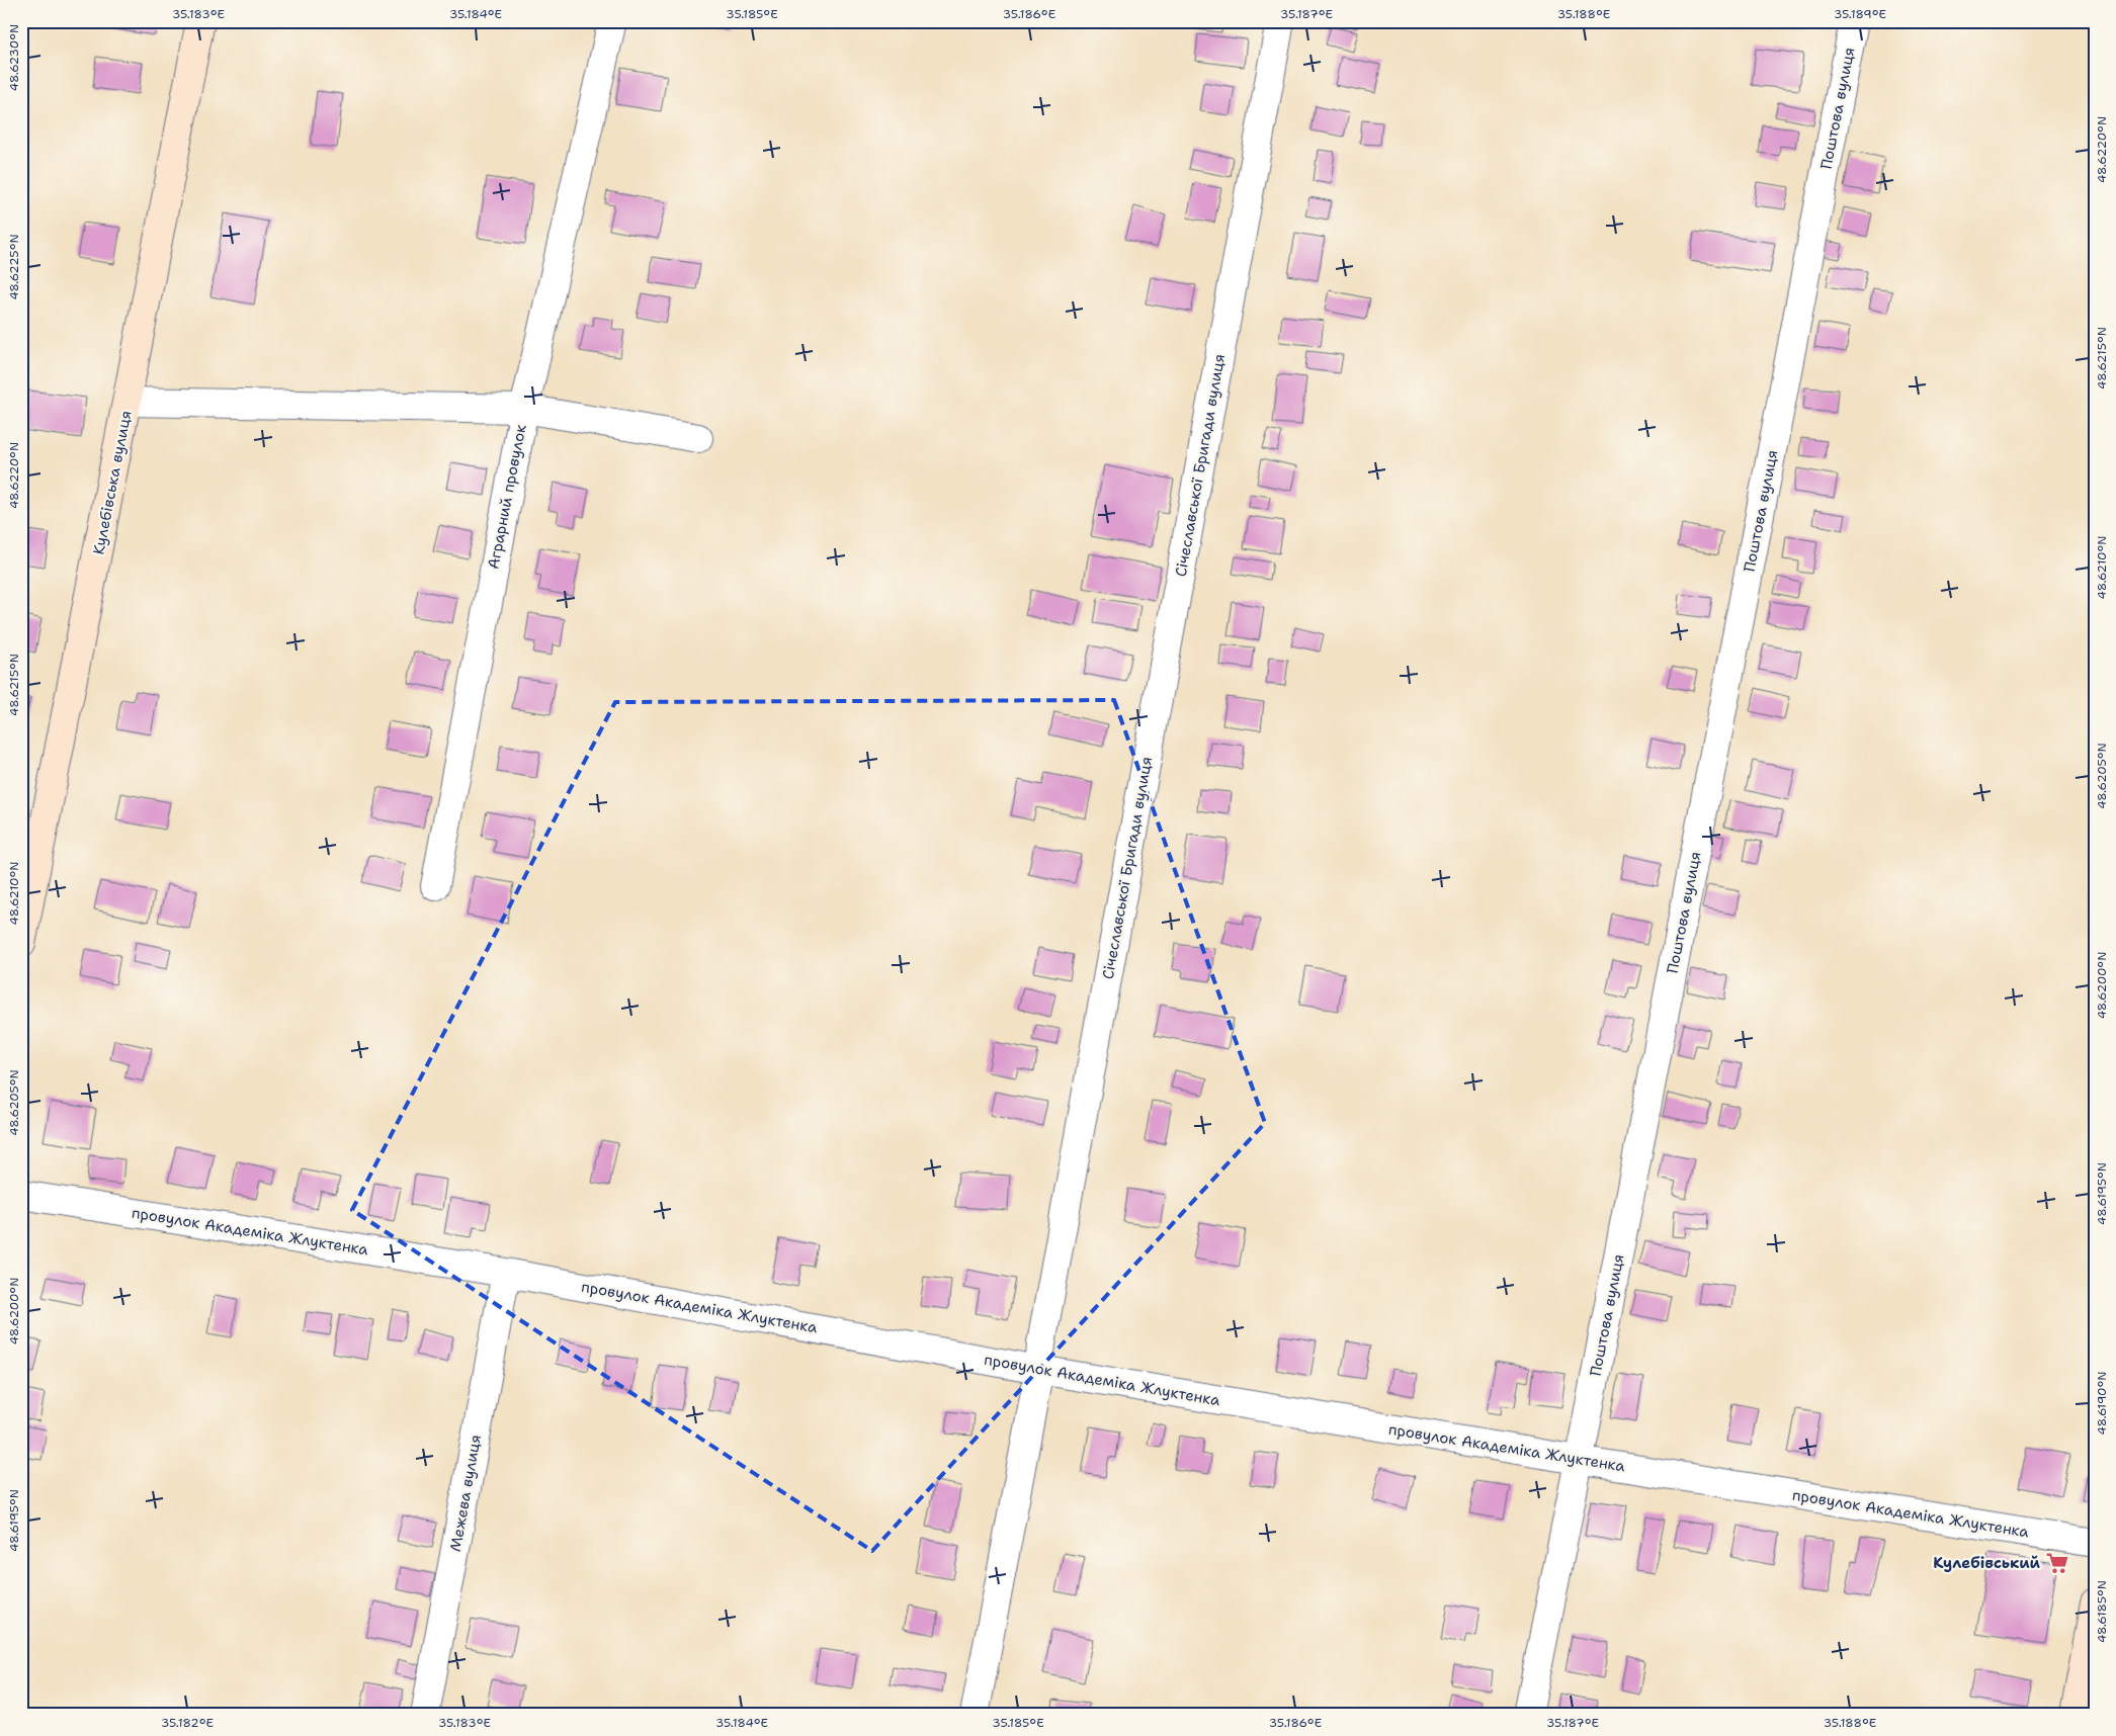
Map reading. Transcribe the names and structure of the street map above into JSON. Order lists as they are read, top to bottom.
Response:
{
  "streets": {
    "street": [
      "Поштова вулиця",
      "Січеславської Бригади вулиця",
      "Кулебівська вулиця",
      "Аграрний провулок",
      "провулок Академіка Жлуктенка",
      "Межева вулиця"
    ]
  },
  "crossings": [
    ["Поштова вулиця", "провулок Академіка Жлуктенка"],
    ["Січеславської Бригади вулиця", "провулок Академіка Жлуктенка"],
    ["провулок Академіка Жлуктенка", "Межева вулиця"]
  ],
  "places": {
    "supermarket": ["Кулебівський"]
  },
  "coordinates": [
    "35.183°E",
    "35.184°E",
    "35.185°E",
    "35.186°E",
    "35.187°E",
    "35.188°E",
    "35.189°E",
    "48.6230°N",
    "48.6220°N",
    "48.6225°N",
    "48.6215°N",
    "48.6210°N",
    "48.6205°N",
    "48.6200°N",
    "48.6195°N",
    "48.6190°N",
    "48.6185°N",
    "35.182°E"
  ]
}
